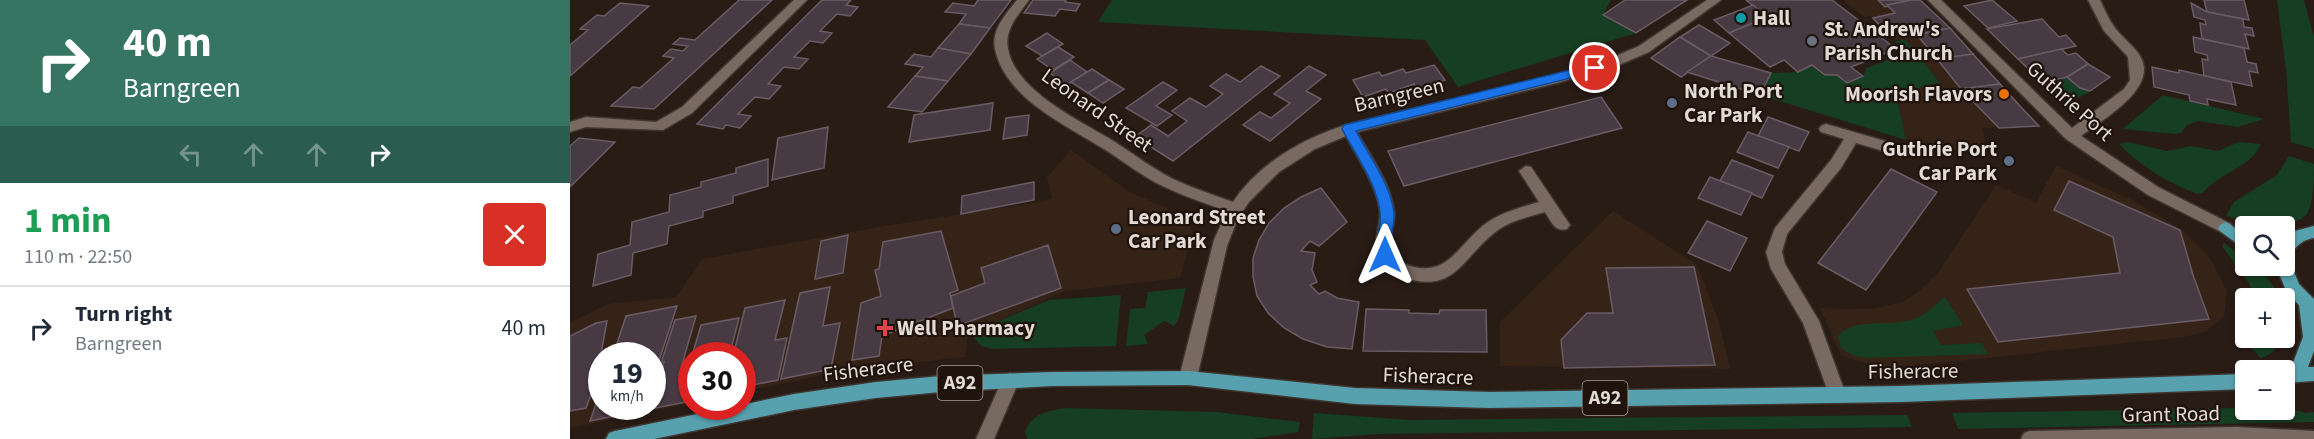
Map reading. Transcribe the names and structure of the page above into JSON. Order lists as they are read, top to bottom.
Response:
{
  "streets": {
    "main road": ["Guthrie Port", "Fisheracre", "A92"],
    "street": ["Barngreen", "Leonard Street", "Grant Road"]
  },
  "crossings": [
    ["Barngreen", "Leonard Street"],
    ["Barngreen", "Fisheracre"]
  ],
  "places": {
    "other": [
      "Hall",
      "St. Andrew's Parish Church",
      "Moorish Flavors",
      "North Port Car Park",
      "Guthrie Port Car Park",
      "Leonard Street Car Park"
    ],
    "health": ["Well Pharmacy"]
  },
  "page": {
    "turn": ["40 m", "Barngreen"],
    "heading": ["1 min", "110 m · 22:50"],
    "map_buttons": ["+", "−"],
    "list": [
      {
        "name": "Turn right",
        "note": "Barngreen",
        "value": "40 m"
      }
    ],
    "speed": "19 km/h",
    "limit": "30"
  }
}
